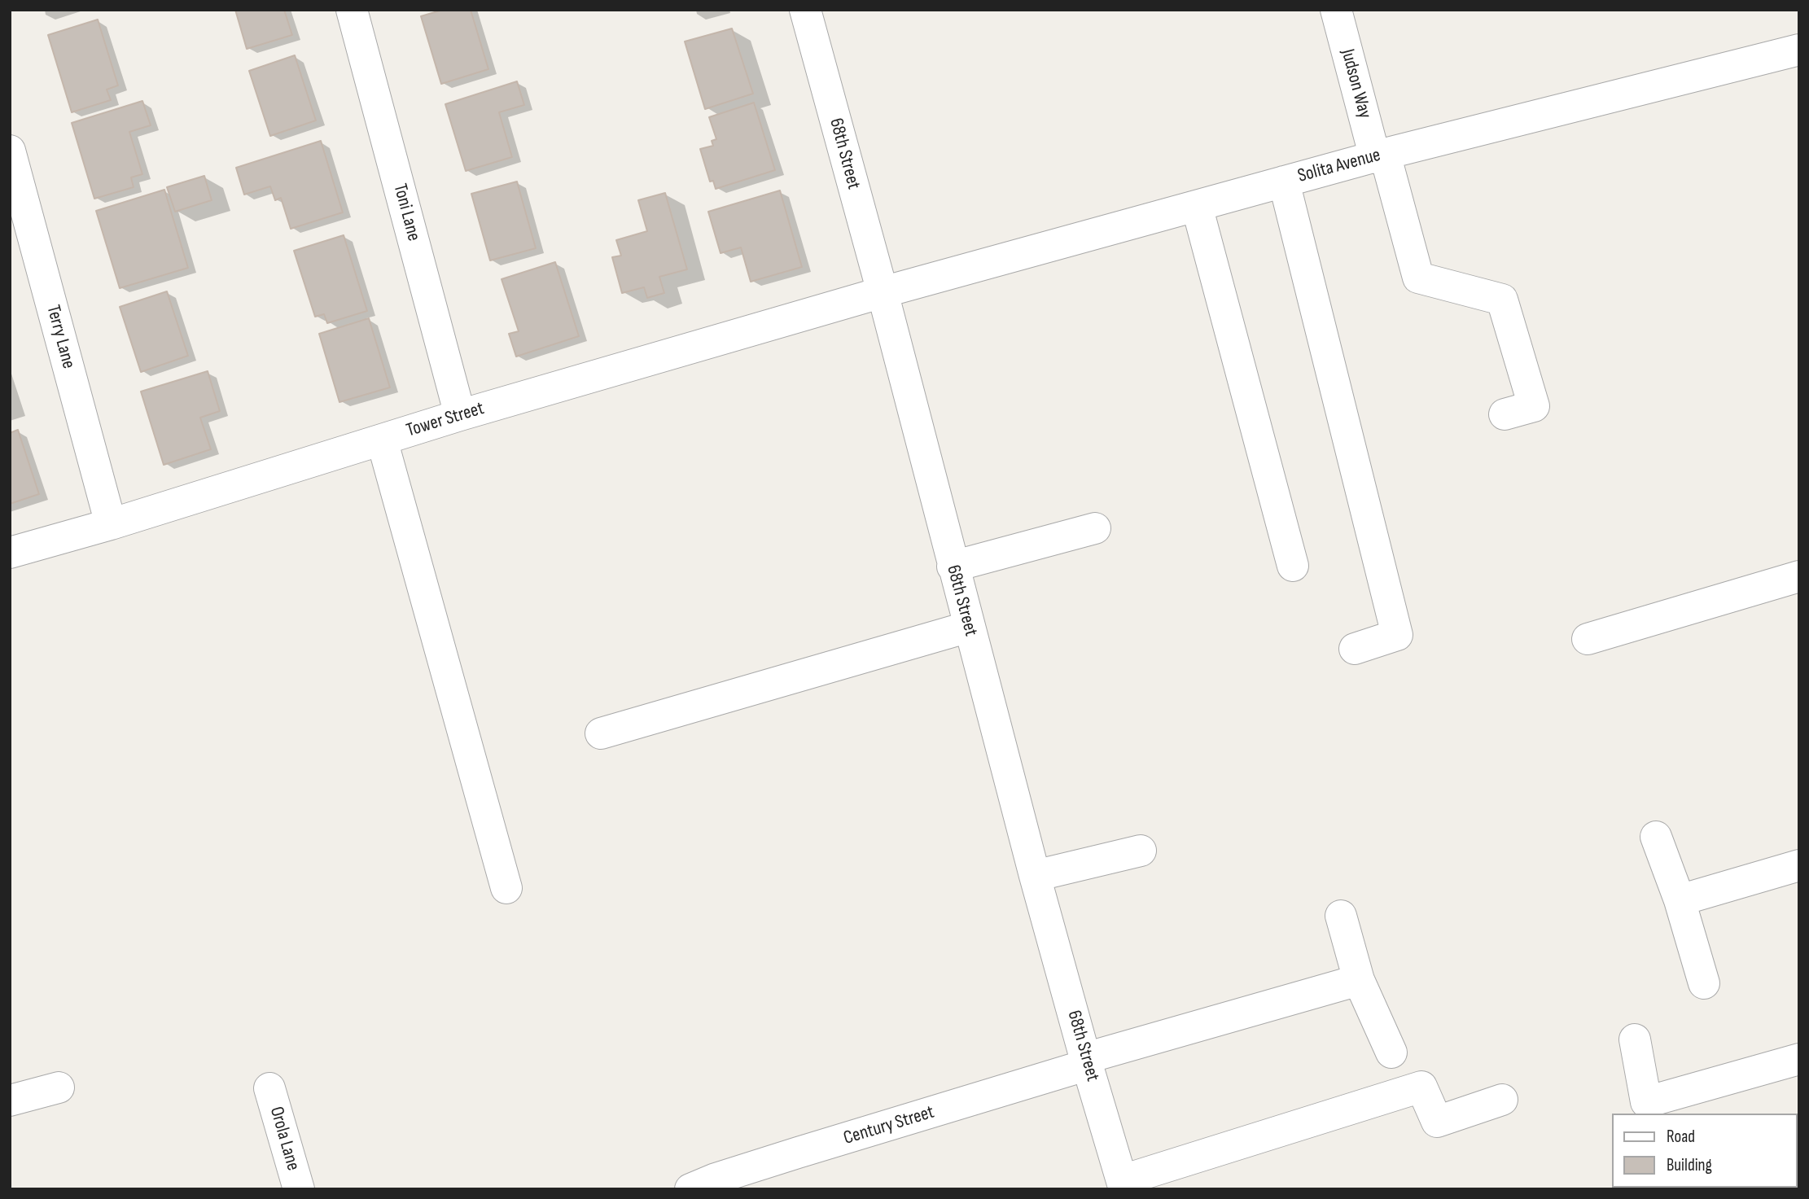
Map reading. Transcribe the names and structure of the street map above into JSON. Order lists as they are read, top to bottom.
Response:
{
  "streets": {
    "street": [
      "Judson Way",
      "68th Street",
      "Solita Avenue",
      "Toni Lane",
      "Terry Lane",
      "Tower Street",
      "Century Street",
      "Orola Lane"
    ]
  },
  "crossings": [
    ["Judson Way", "Solita Avenue"],
    ["68th Street", "Solita Avenue"],
    ["68th Street", "Tower Street"],
    ["68th Street", "Century Street"],
    ["Solita Avenue", "Tower Street"],
    ["Toni Lane", "Tower Street"],
    ["Terry Lane", "Tower Street"]
  ],
  "legend": ["Road", "Building"]
}
